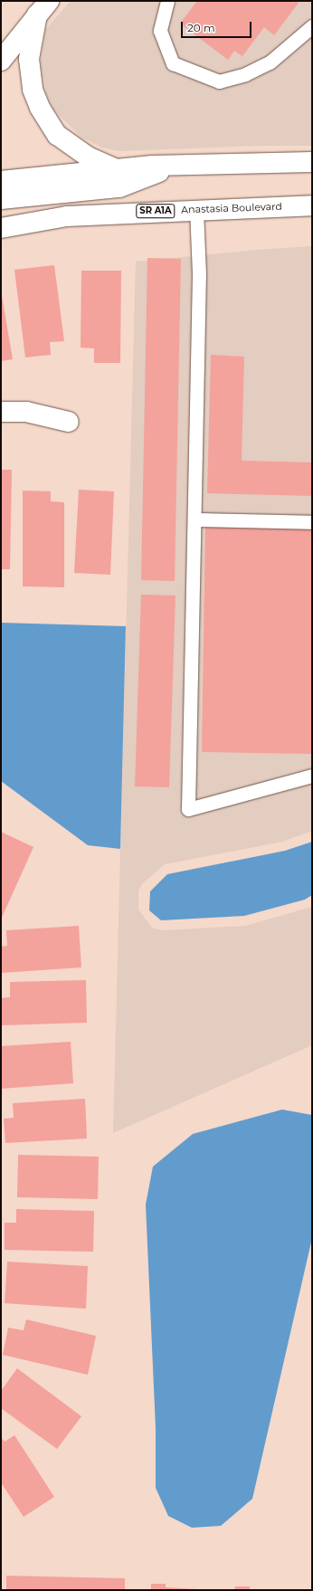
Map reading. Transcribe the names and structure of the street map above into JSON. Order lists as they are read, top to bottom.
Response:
{
  "streets": {
    "main road": ["Anastasia Boulevard", "SR A1A"]
  },
  "scale_bar": "20 m"
}
